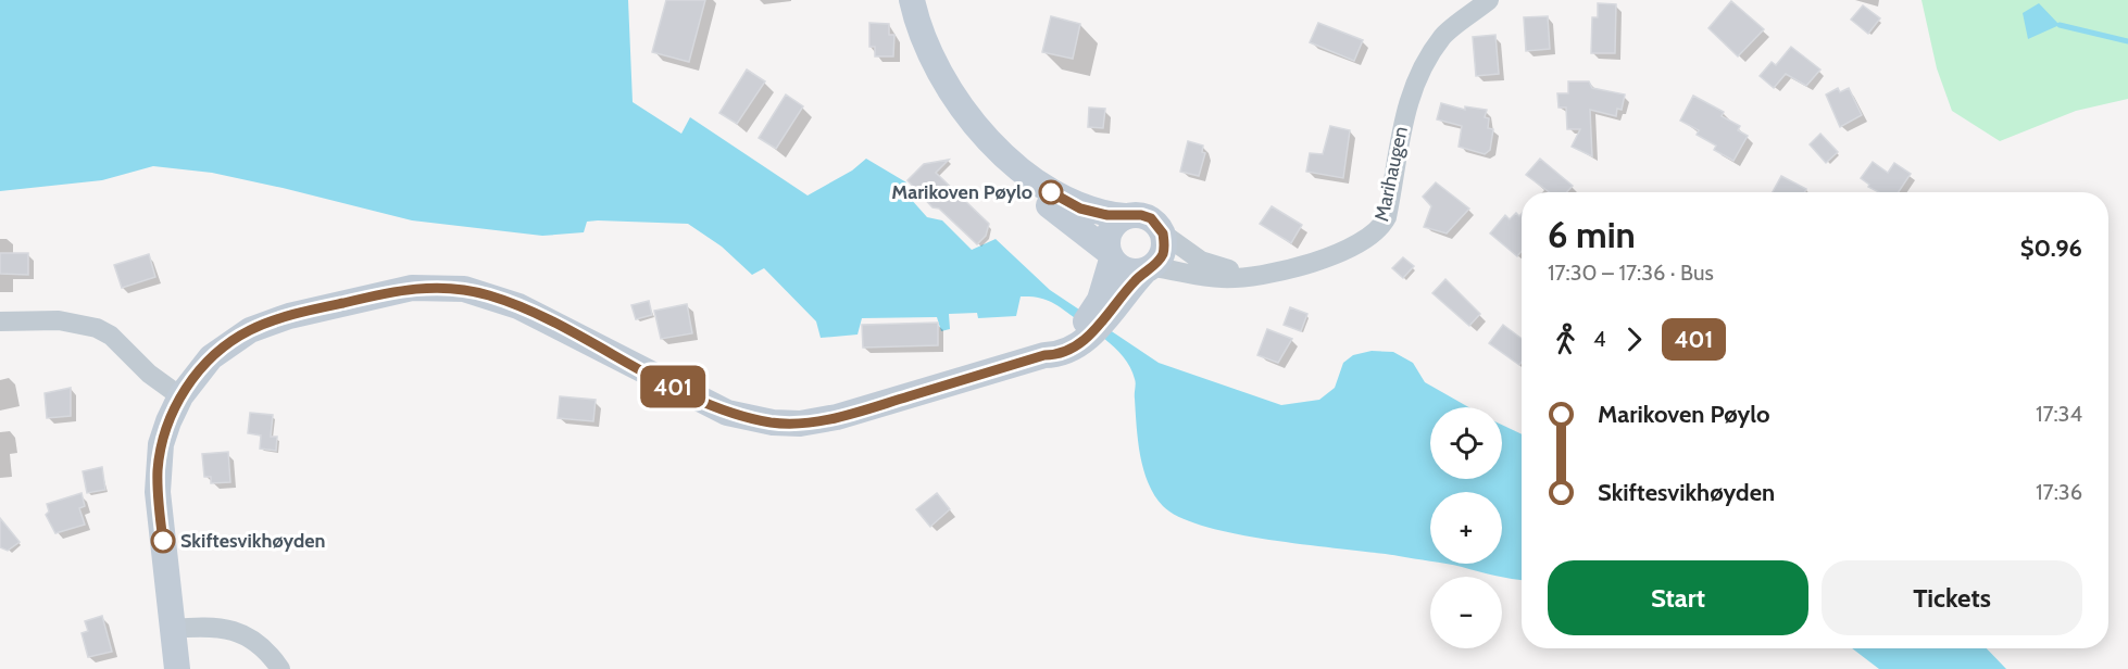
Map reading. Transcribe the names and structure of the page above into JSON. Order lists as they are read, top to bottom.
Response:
{
  "streets": {
    "street": ["Marihaugen"]
  },
  "places": ["Marikoven Pøylo", "Skiftesvikhøyden"],
  "lines": ["bus line 401"],
  "page": {
    "on_map": "401",
    "heading": ["6 min", "17:30 – 17:36 · Bus", "$0.96"],
    "legs": ["4", "401"],
    "list": [
      {
        "name": "Marikoven Pøylo",
        "value": "17:34"
      },
      {
        "name": "Skiftesvikhøyden",
        "value": "17:36"
      }
    ],
    "map_buttons": ["+", "−"],
    "buttons": ["Start", "Tickets"]
  }
}
